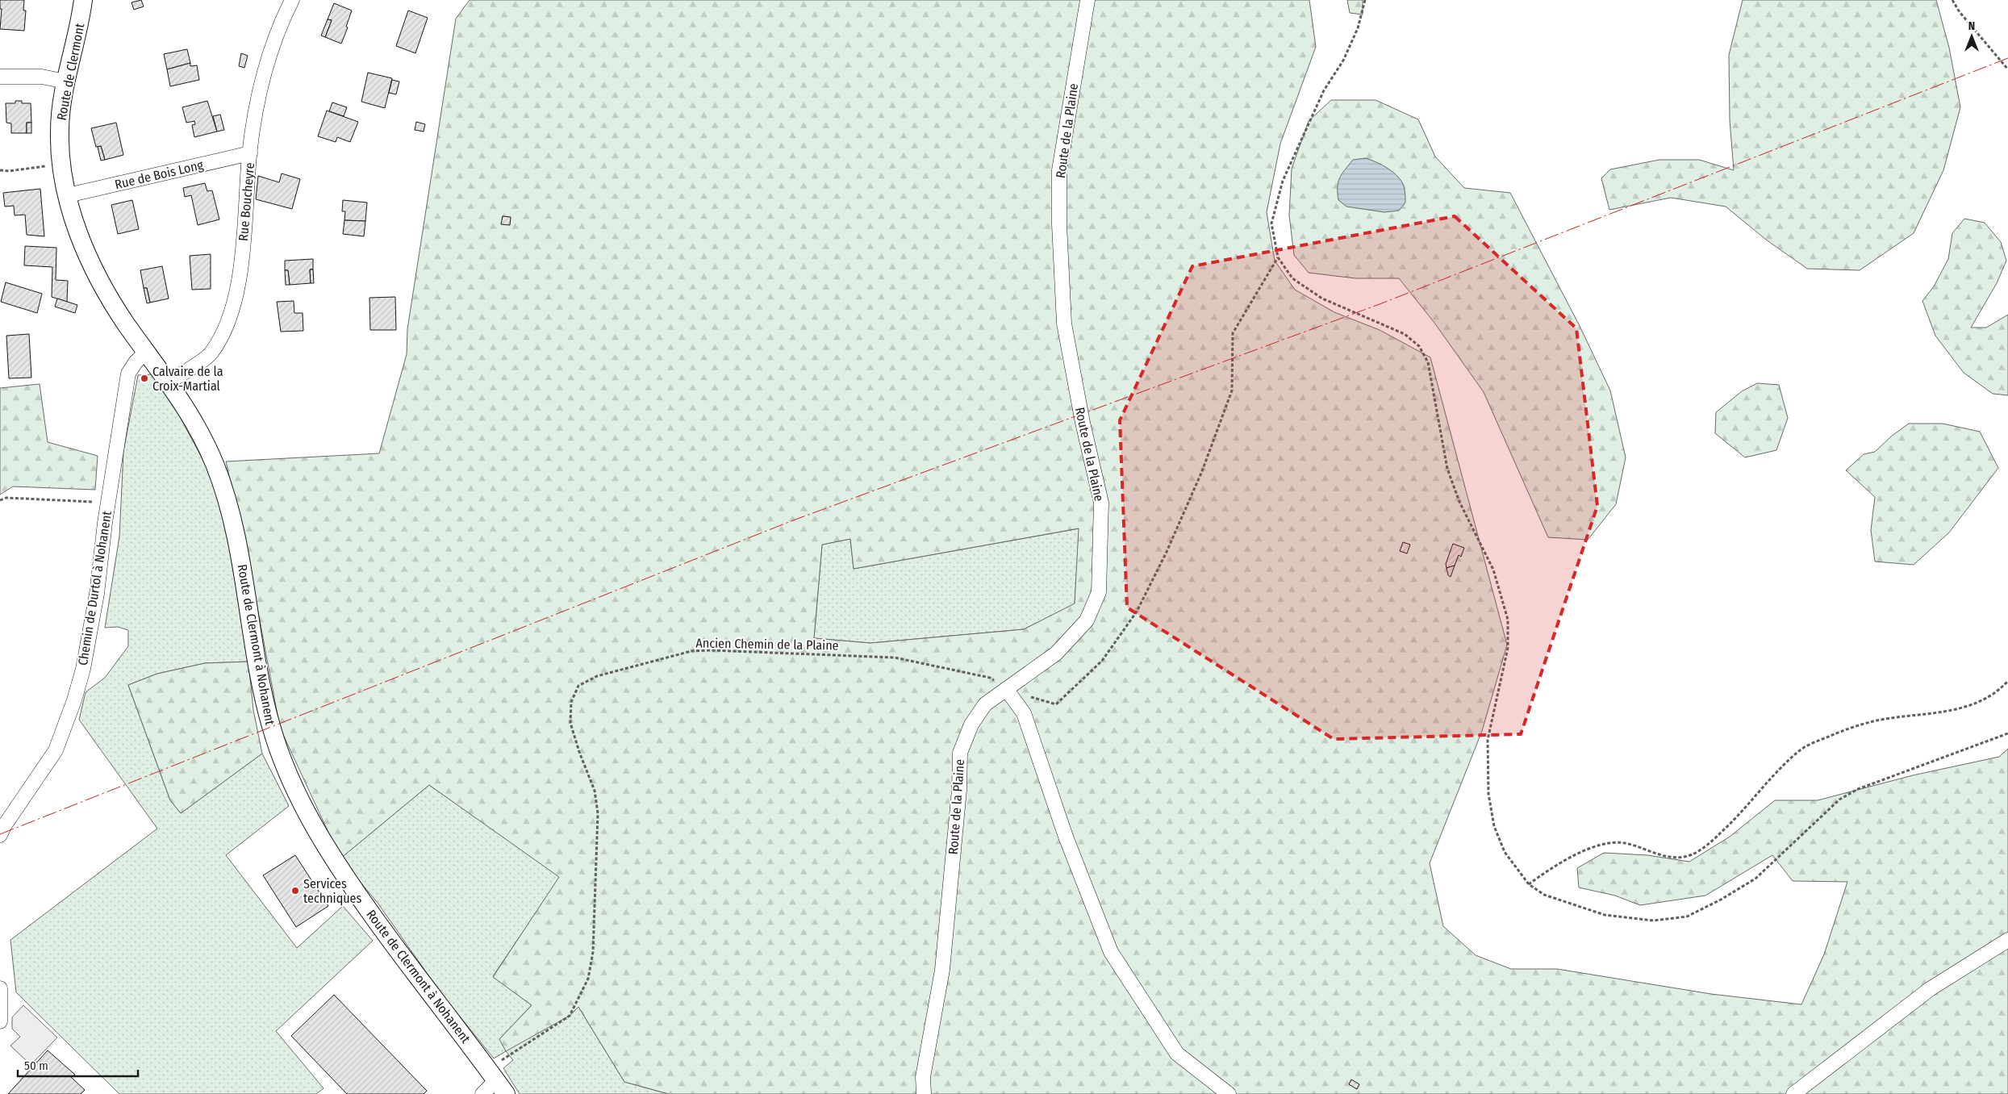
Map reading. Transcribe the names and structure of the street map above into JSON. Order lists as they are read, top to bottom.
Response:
{
  "streets": {
    "street": [
      "Route de Clermont",
      "Route de la Plaine",
      "Rue de Bois Long",
      "Rue Boucheyre",
      "Chemin de Durtol à Nohanent",
      "Route de Clermont à Nohanent"
    ],
    "path": ["Ancien Chemin de la Plaine"]
  },
  "crossings": [
    ["Route de Clermont", "Rue de Bois Long"],
    ["Route de Clermont", "Rue Boucheyre"],
    ["Route de Clermont", "Chemin de Durtol à Nohanent"],
    ["Route de Clermont", "Route de Clermont à Nohanent"],
    ["Route de la Plaine", "Ancien Chemin de la Plaine"],
    ["Rue de Bois Long", "Rue Boucheyre"],
    ["Rue Boucheyre", "Route de Clermont à Nohanent"],
    ["Ancien Chemin de la Plaine", "Route de Clermont à Nohanent"]
  ],
  "places": ["Calvaire de la Croix-Martial", "Services techniques"],
  "scale_bar": "50 m",
  "north": "top"
}
